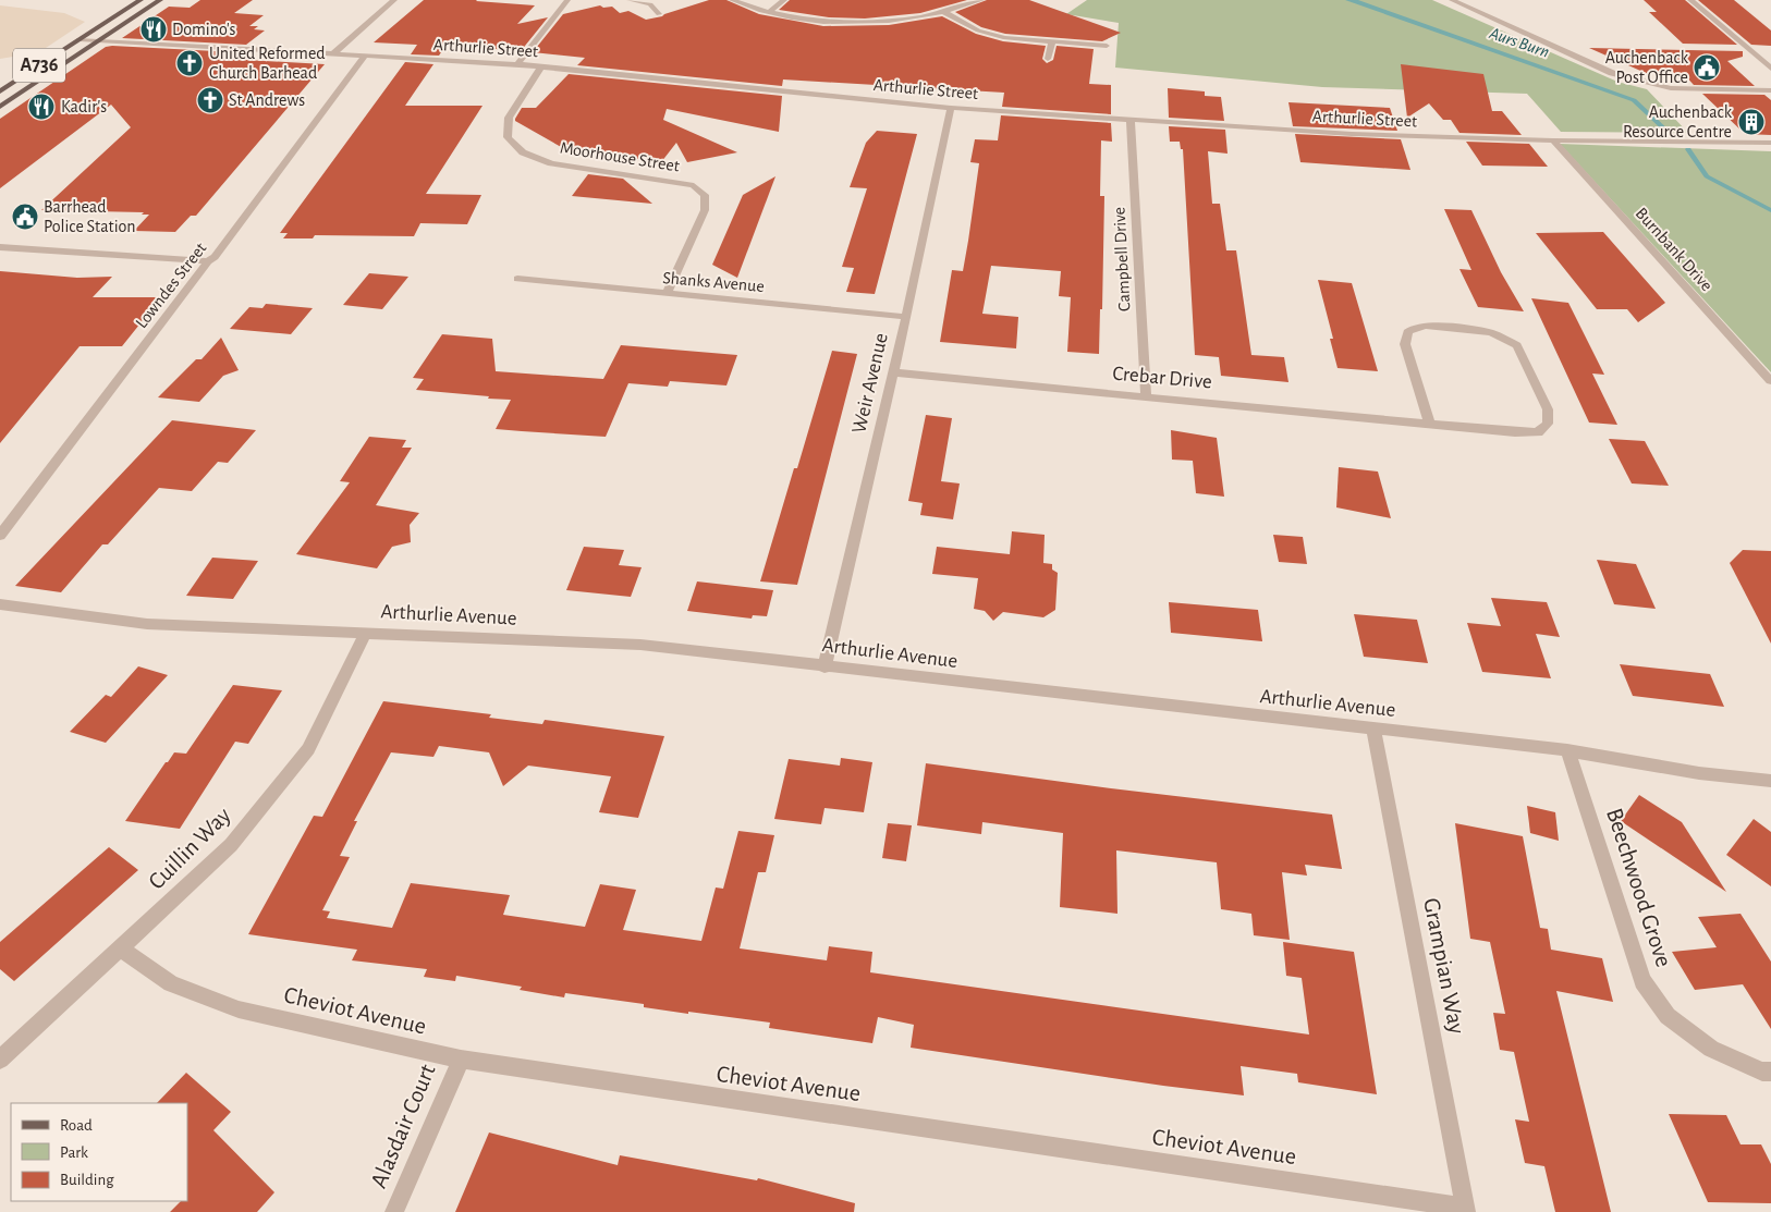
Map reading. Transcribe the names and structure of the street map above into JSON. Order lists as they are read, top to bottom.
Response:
{
  "streets": {
    "main road": ["A736"],
    "street": [
      "Arthurlie Street",
      "Moorhouse Street",
      "Burnbank Drive",
      "Campbell Drive",
      "Shanks Avenue",
      "Lowndes Street",
      "Crebar Drive",
      "Weir Avenue",
      "Arthurlie Avenue",
      "Cuillin Way",
      "Beechwood Grove",
      "Grampian Way",
      "Cheviot Avenue",
      "Alasdair Court"
    ]
  },
  "crossings": [
    ["Arthurlie Street", "A736"],
    ["Arthurlie Street", "Moorhouse Street"],
    ["Arthurlie Street", "Burnbank Drive"],
    ["Arthurlie Street", "Campbell Drive"],
    ["Arthurlie Street", "Lowndes Street"],
    ["Arthurlie Street", "Weir Avenue"],
    ["Moorhouse Street", "Shanks Avenue"],
    ["Campbell Drive", "Crebar Drive"],
    ["Shanks Avenue", "Weir Avenue"],
    ["Crebar Drive", "Weir Avenue"],
    ["Weir Avenue", "Arthurlie Avenue"],
    ["Arthurlie Avenue", "Cuillin Way"],
    ["Arthurlie Avenue", "Beechwood Grove"],
    ["Arthurlie Avenue", "Grampian Way"],
    ["Cuillin Way", "Cheviot Avenue"],
    ["Grampian Way", "Cheviot Avenue"],
    ["Cheviot Avenue", "Alasdair Court"]
  ],
  "water": ["Aurs Burn"],
  "places": {
    "restaurant": ["Domino's", "Kadir's"],
    "church": ["United Reformed Church Barhead", "St Andrews"],
    "public building": ["Auchenback Post Office", "Barrhead Police Station"],
    "building": ["Auchenback Resource Centre"]
  },
  "legend": ["Road", "Park", "Building"]
}
